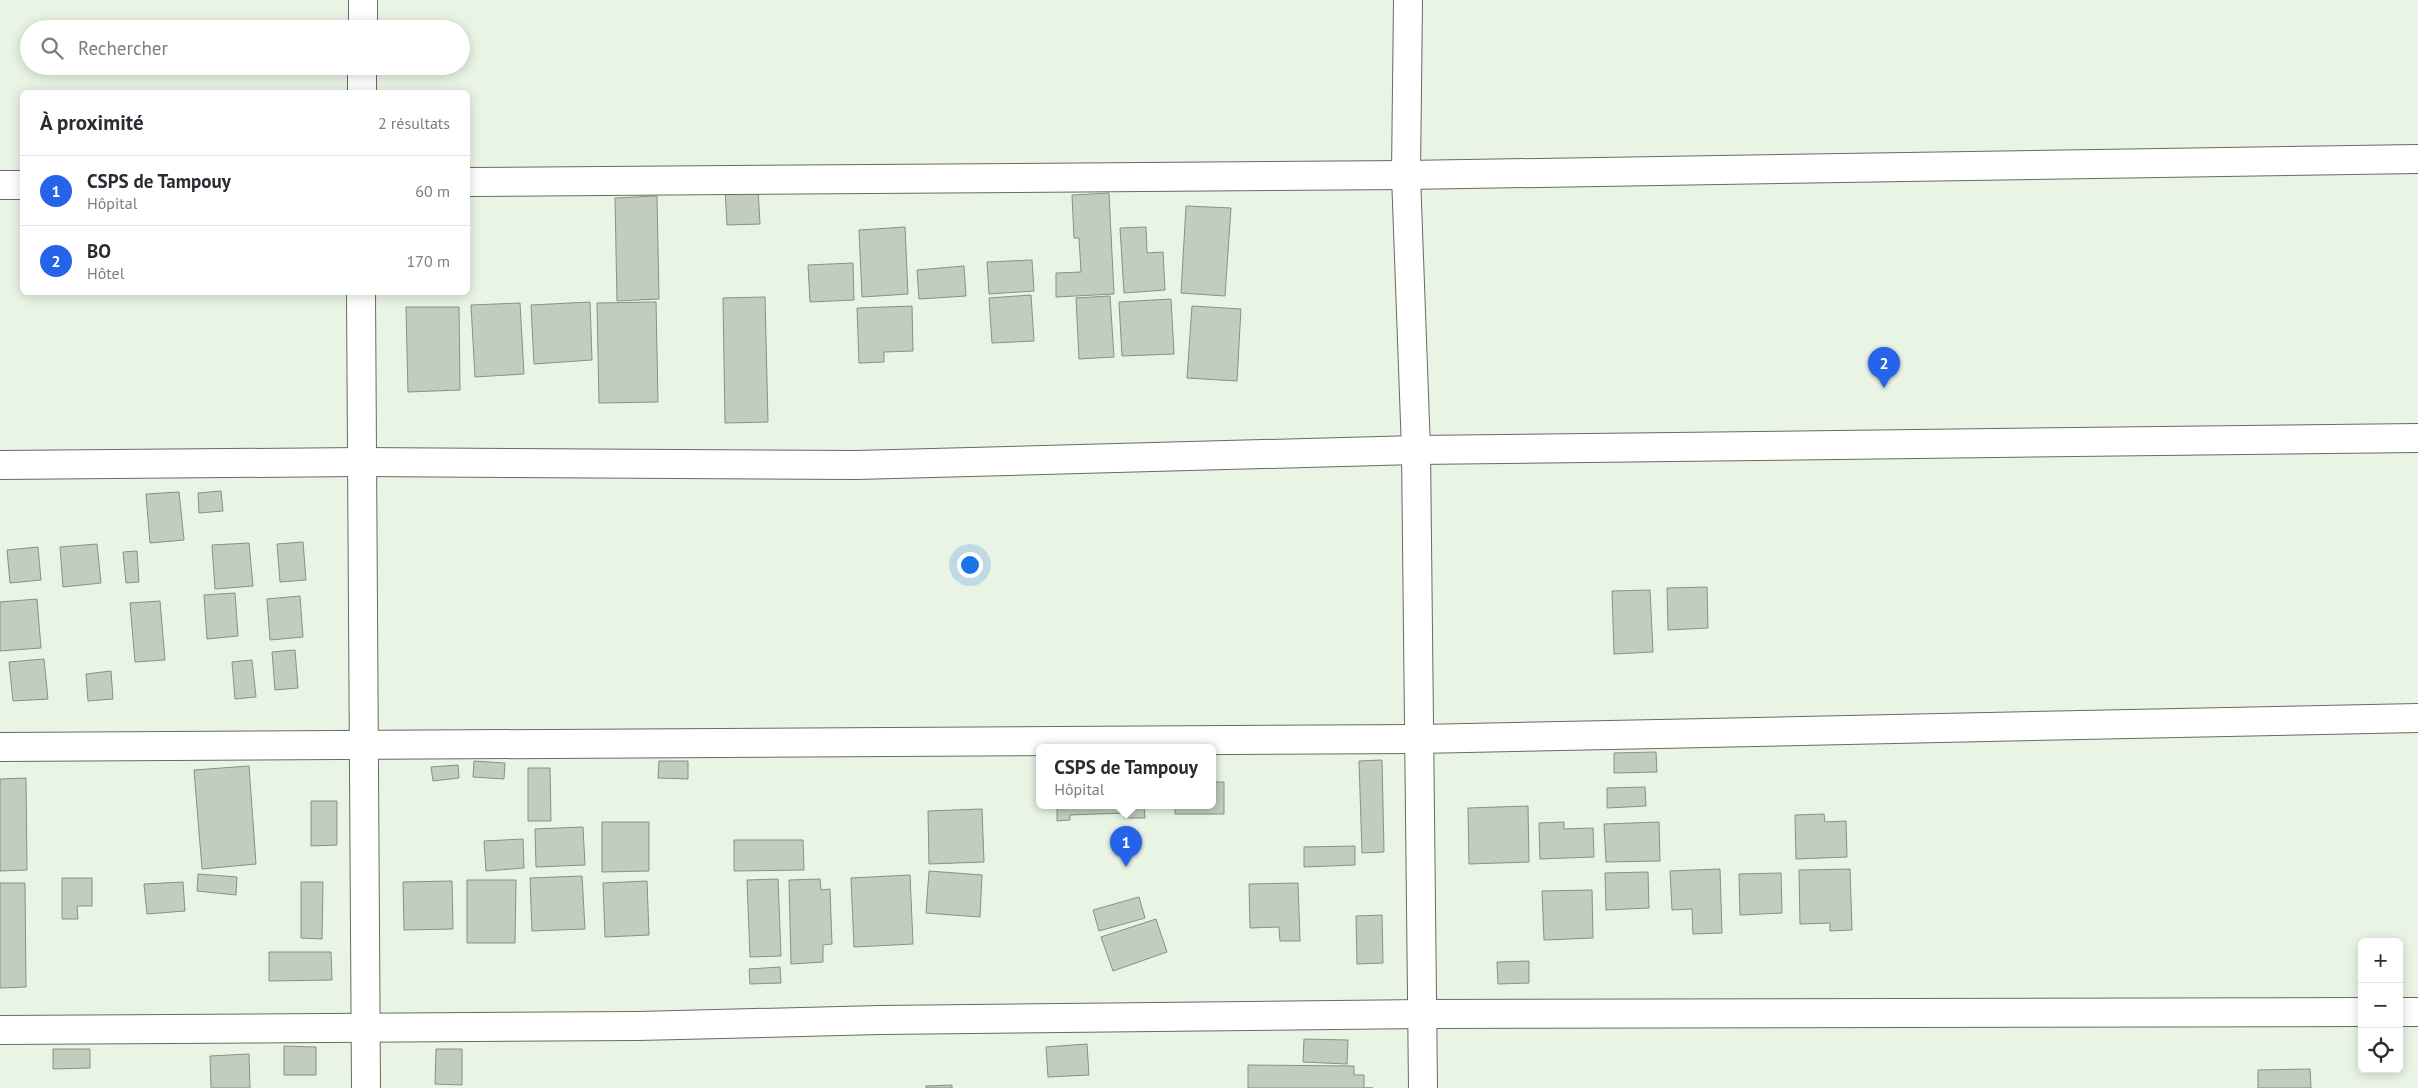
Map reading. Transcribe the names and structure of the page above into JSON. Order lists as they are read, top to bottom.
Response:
{
  "page": {
    "search": "Rechercher",
    "heading": ["À proximité", "2 résultats"],
    "list": [
      {
        "mark": "1",
        "name": "CSPS de Tampouy",
        "note": "Hôpital",
        "value": "60 m"
      },
      {
        "mark": "2",
        "name": "BO",
        "note": "Hôtel",
        "value": "170 m"
      }
    ],
    "pins": ["2", "1"],
    "popup": ["CSPS de Tampouy", "Hôpital"],
    "map_buttons": ["+", "−"]
  }
}
